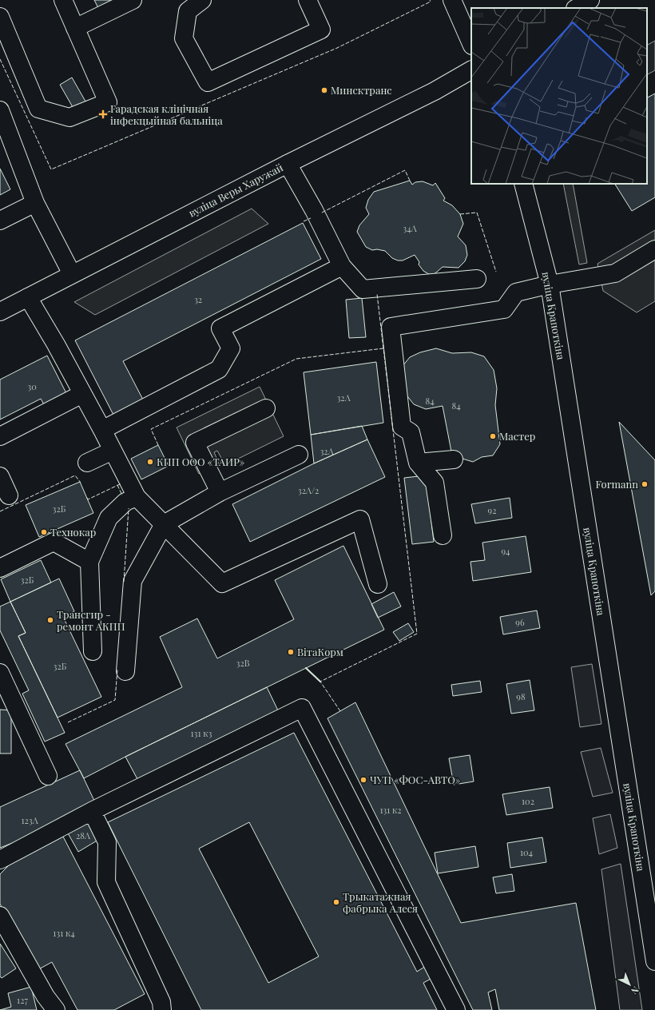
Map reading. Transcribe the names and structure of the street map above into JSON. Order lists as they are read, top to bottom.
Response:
{
  "streets": {
    "main road": ["вуліца Веры Харужай", "вуліца Крапоткіна"]
  },
  "places": {
    "other": [
      "Минсктранс",
      "Мастер",
      "КПП ООО «ТАИР»",
      "Formann",
      "Технокар",
      "Трансгир - ремонт АКПП",
      "ВітаКорм",
      "ЧУП «ФОС-АВТО»",
      "Трыкатажная фабрыка Алеся"
    ],
    "health": ["Гарадская клінічная інфекцыйная бальніца"]
  },
  "house_numbers": [
    "34А",
    "32",
    "30",
    "32А",
    "84",
    "84",
    "32А",
    "32А/2",
    "32Б",
    "92",
    "94",
    "32Б",
    "96",
    "32В",
    "32Б",
    "98",
    "131 к3",
    "102",
    "131 к2",
    "123А",
    "28А",
    "104",
    "131 к4",
    "127"
  ],
  "north": "bottom right"
}
